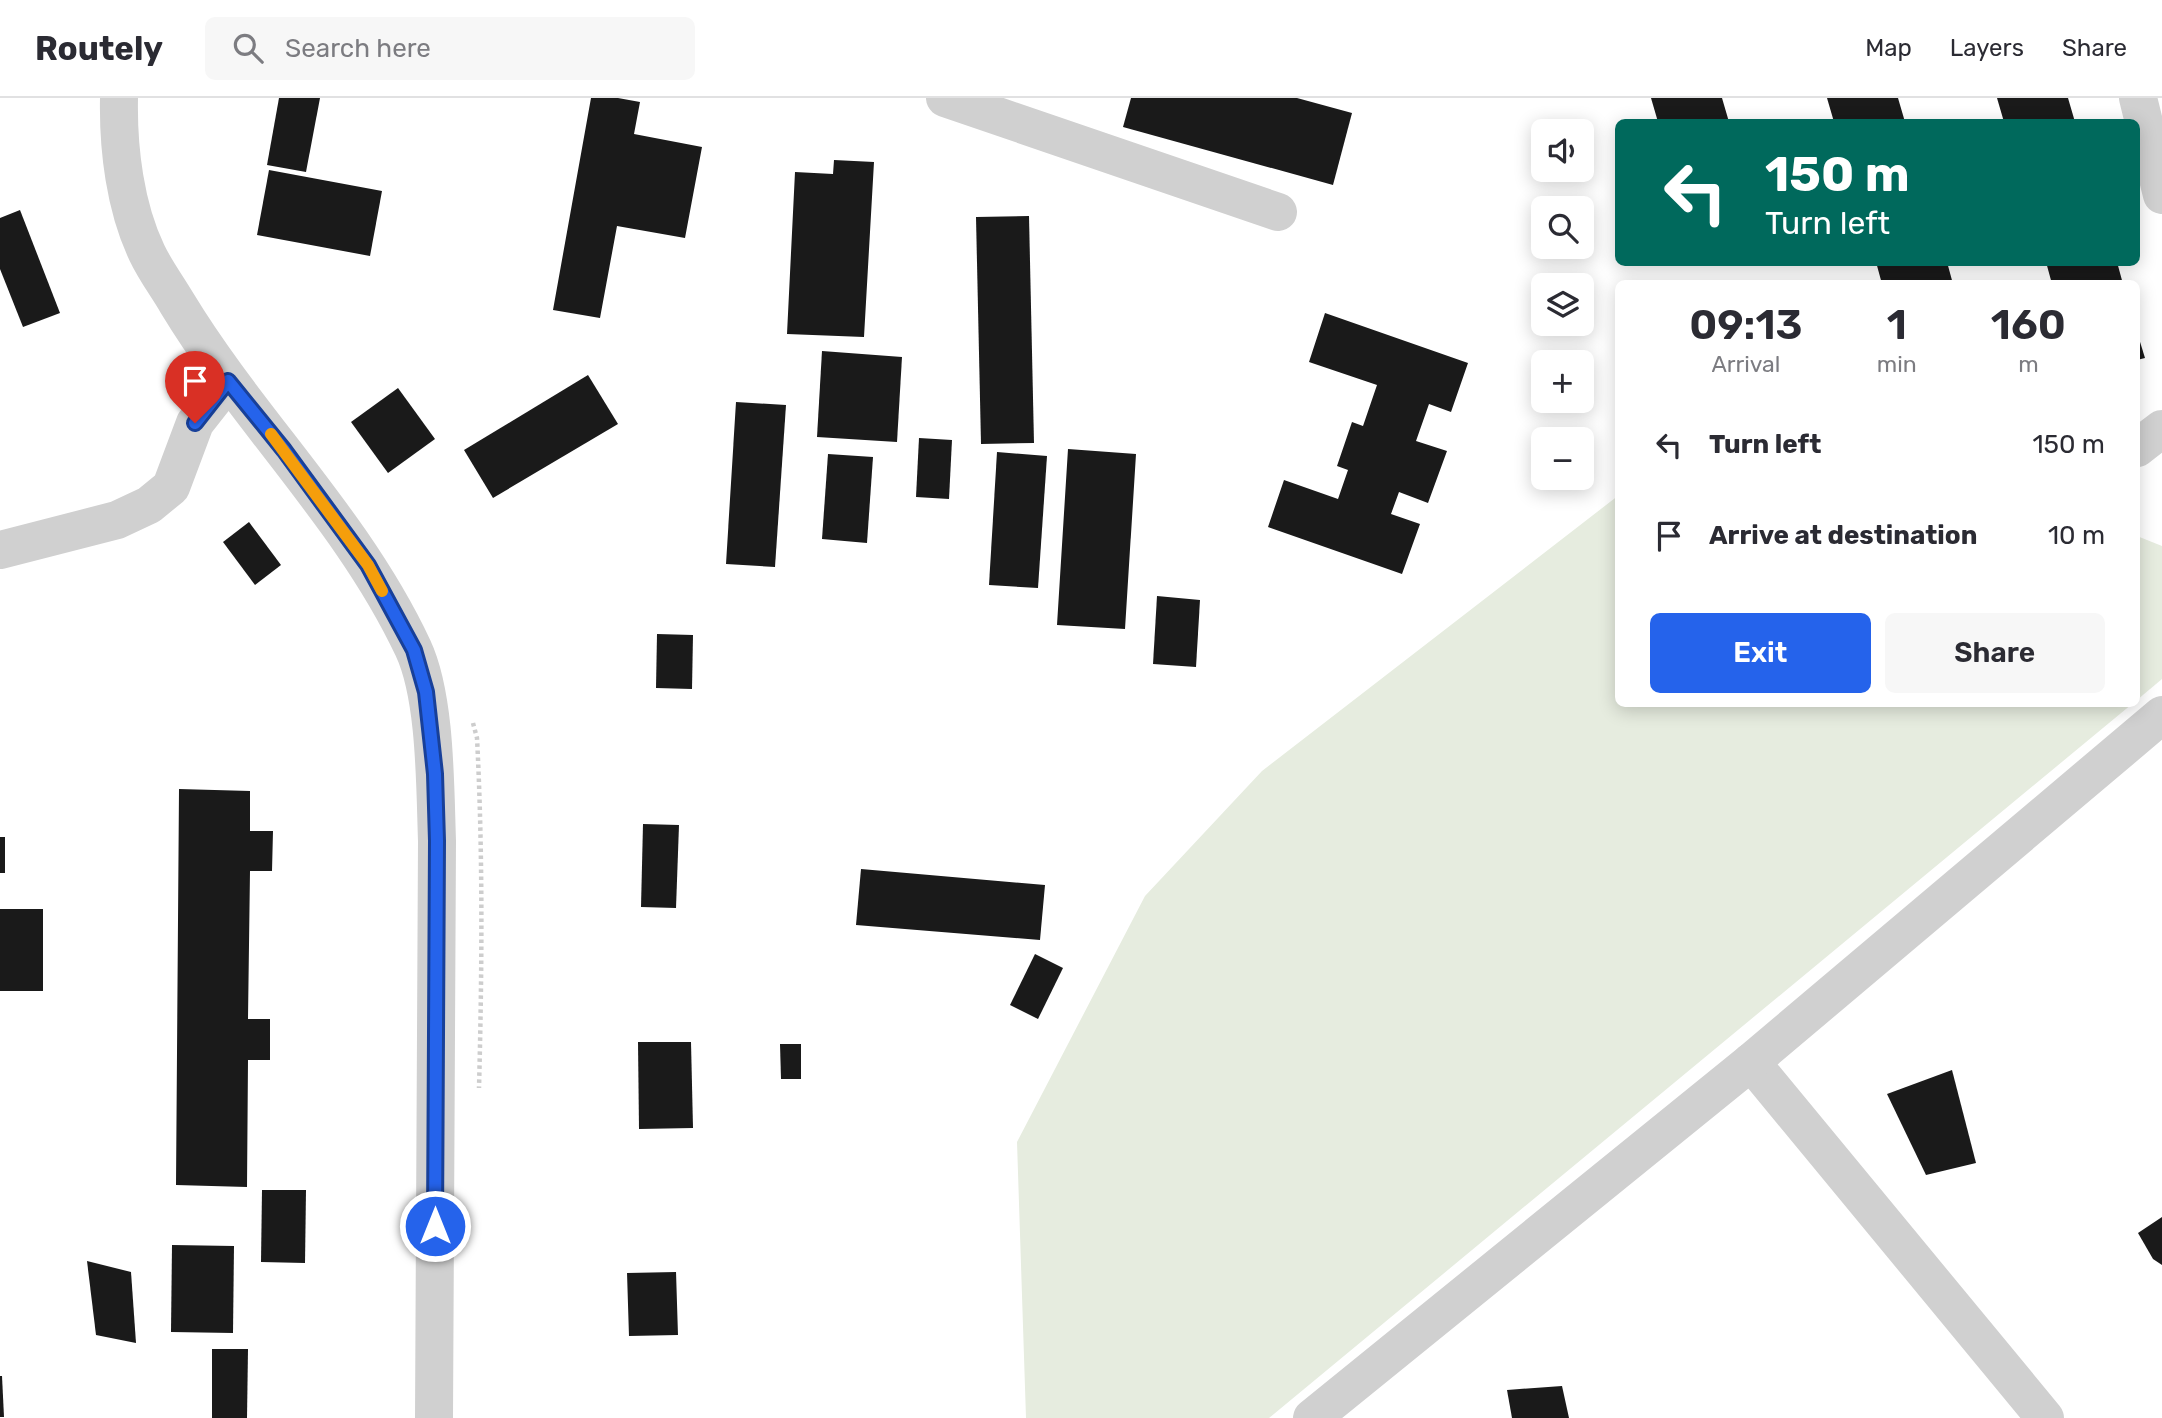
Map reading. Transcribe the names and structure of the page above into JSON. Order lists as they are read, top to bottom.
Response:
{
  "page": {
    "header": "Routely",
    "search": "Search here",
    "nav": ["Map", "Layers", "Share"],
    "map_buttons": ["+", "−"],
    "turn": ["150 m", "Turn left"],
    "eta": [
      "09:13",
      "Arrival",
      "1",
      "min",
      "160",
      "m"
    ],
    "list": [
      {
        "name": "Turn left",
        "value": "150 m"
      },
      {
        "name": "Arrive at destination",
        "value": "10 m"
      }
    ],
    "buttons": ["Exit", "Share"]
  }
}
